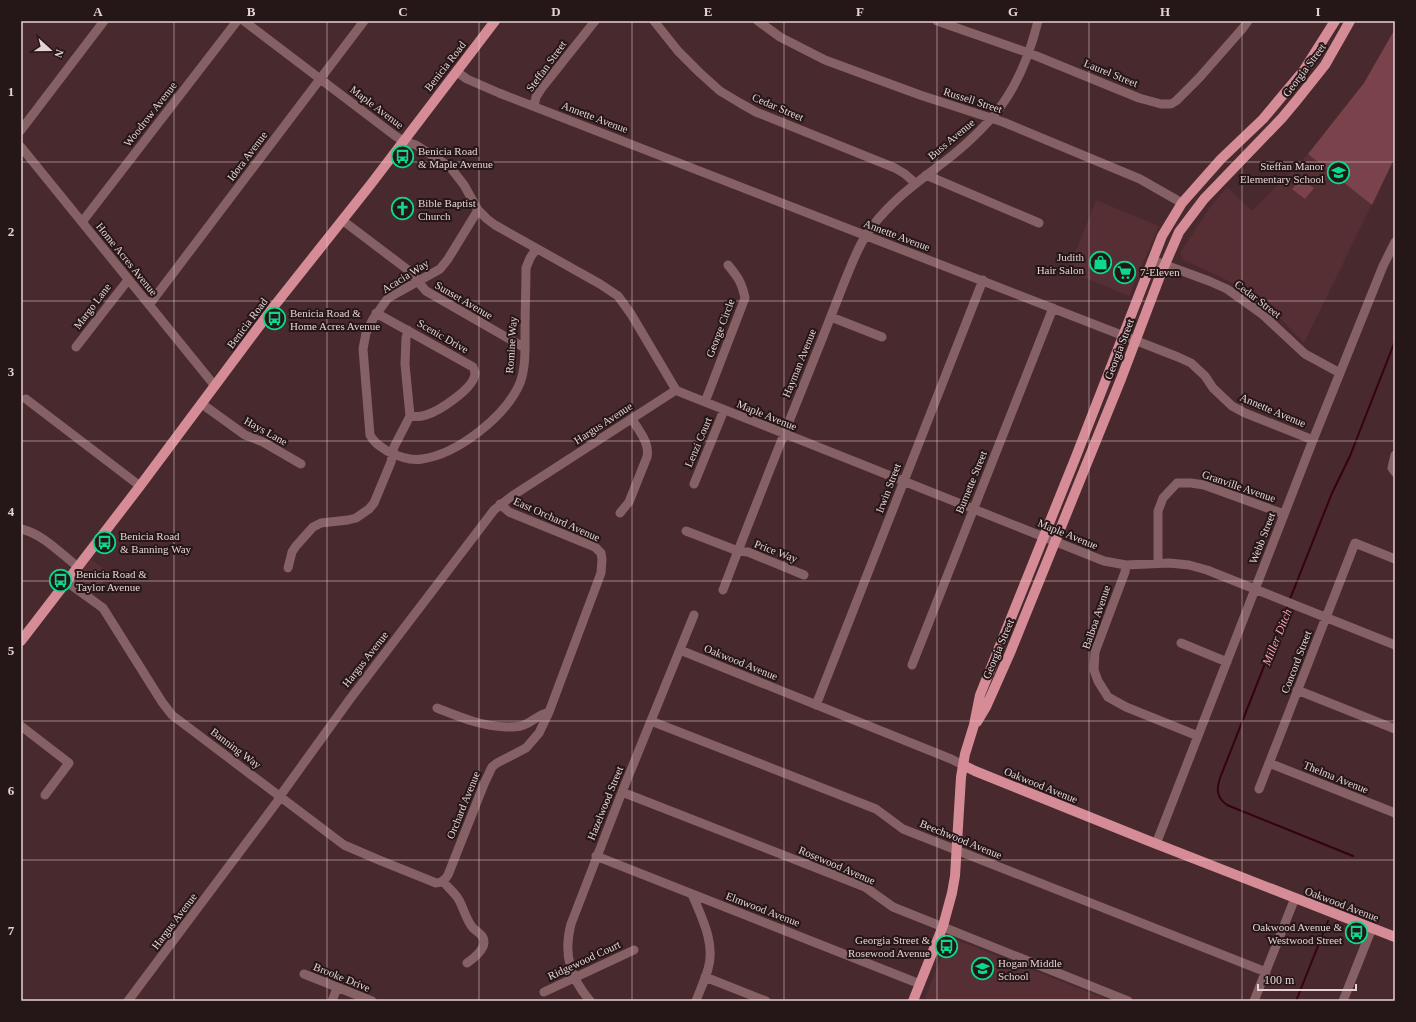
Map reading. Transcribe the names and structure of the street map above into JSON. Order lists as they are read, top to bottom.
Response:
{
  "streets": {
    "main road": ["Benicia Road", "Georgia Street", "Oakwood Avenue"],
    "street": [
      "Steffan Street",
      "Laurel Street",
      "Russell Street",
      "Maple Avenue",
      "Cedar Street",
      "Woodrow Avenue",
      "Annette Avenue",
      "Buss Avenue",
      "Idora Avenue",
      "Home Acres Avenue",
      "Acacia Way",
      "Sunset Avenue",
      "Margo Lane",
      "George Circle",
      "Scenic Drive",
      "Romine Way",
      "Hayman Avenue",
      "Hargus Avenue",
      "Hays Lane",
      "Lenzi Court",
      "Burnette Street",
      "Granville Avenue",
      "Irwin Street",
      "East Orchard Avenue",
      "Webb Street",
      "Price Way",
      "Balboa Avenue",
      "Concord Street",
      "Banning Way",
      "Thelma Avenue",
      "Hazelwood Street",
      "Orchard Avenue",
      "Beechwood Avenue",
      "Rosewood Avenue",
      "Elmwood Avenue",
      "Ridgewood Court",
      "Brooke Drive"
    ]
  },
  "crossings": [
    ["Benicia Road", "Maple Avenue"],
    ["Benicia Road", "Annette Avenue"],
    ["Benicia Road", "Home Acres Avenue"],
    ["Benicia Road", "Sunset Avenue"],
    ["Benicia Road", "Hays Lane"],
    ["Benicia Road", "Banning Way"],
    ["Steffan Street", "Annette Avenue"],
    ["Georgia Street", "Russell Street"],
    ["Georgia Street", "Maple Avenue"],
    ["Georgia Street", "Cedar Street"],
    ["Georgia Street", "Annette Avenue"],
    ["Georgia Street", "Oakwood Avenue"],
    ["Georgia Street", "Beechwood Avenue"],
    ["Georgia Street", "Rosewood Avenue"],
    ["Georgia Street", "Elmwood Avenue"],
    ["Laurel Street", "Buss Avenue"],
    ["Russell Street", "Buss Avenue"],
    ["Maple Avenue", "Idora Avenue"],
    ["Maple Avenue", "Acacia Way"],
    ["Maple Avenue", "George Circle"],
    ["Maple Avenue", "Romine Way"],
    ["Maple Avenue", "Hayman Avenue"],
    ["Maple Avenue", "Hargus Avenue"],
    ["Maple Avenue", "Lenzi Court"],
    ["Maple Avenue", "Burnette Street"],
    ["Maple Avenue", "Granville Avenue"],
    ["Maple Avenue", "Irwin Street"],
    ["Maple Avenue", "Webb Street"],
    ["Maple Avenue", "Balboa Avenue"],
    ["Maple Avenue", "Concord Street"],
    ["Cedar Street", "Buss Avenue"],
    ["Cedar Street", "Webb Street"],
    ["Woodrow Avenue", "Home Acres Avenue"],
    ["Annette Avenue", "Buss Avenue"],
    ["Annette Avenue", "Hayman Avenue"],
    ["Annette Avenue", "Burnette Street"],
    ["Annette Avenue", "Irwin Street"],
    ["Annette Avenue", "Webb Street"],
    ["Buss Avenue", "Hayman Avenue"],
    ["Idora Avenue", "Home Acres Avenue"],
    ["Home Acres Avenue", "Margo Lane"],
    ["Acacia Way", "Sunset Avenue"],
    ["Acacia Way", "Scenic Drive"],
    ["Acacia Way", "Romine Way"],
    ["Sunset Avenue", "Romine Way"],
    ["Hayman Avenue", "Price Way"],
    ["Hargus Avenue", "East Orchard Avenue"],
    ["Hargus Avenue", "Banning Way"],
    ["Granville Avenue", "Webb Street"],
    ["Irwin Street", "Oakwood Avenue"],
    ["East Orchard Avenue", "Orchard Avenue"],
    ["Webb Street", "Balboa Avenue"],
    ["Webb Street", "Oakwood Avenue"],
    ["Oakwood Avenue", "Hazelwood Street"],
    ["Concord Street", "Thelma Avenue"],
    ["Banning Way", "Orchard Avenue"],
    ["Hazelwood Street", "Beechwood Avenue"],
    ["Hazelwood Street", "Rosewood Avenue"],
    ["Hazelwood Street", "Elmwood Avenue"],
    ["Hazelwood Street", "Ridgewood Court"]
  ],
  "water": ["Miller Ditch"],
  "places": {
    "bus stop": [
      "Benicia Road & Maple Avenue",
      "Benicia Road & Home Acres Avenue",
      "Benicia Road & Banning Way",
      "Benicia Road & Taylor Avenue",
      "Oakwood Avenue & Westwood Street",
      "Georgia Street & Rosewood Avenue"
    ],
    "school or university": ["Steffan Manor Elementary School", "Hogan Middle School"],
    "church": ["Bible Baptist Church"],
    "shop": ["Judith Hair Salon"],
    "supermarket": ["7-Eleven"]
  },
  "scale_bar": "100 m",
  "north": "right",
  "grid": {
    "columns": [
      "A",
      "B",
      "C",
      "D",
      "E",
      "F",
      "G",
      "H",
      "I"
    ],
    "rows": [
      "1",
      "2",
      "3",
      "4",
      "5",
      "6",
      "7"
    ]
  }
}
